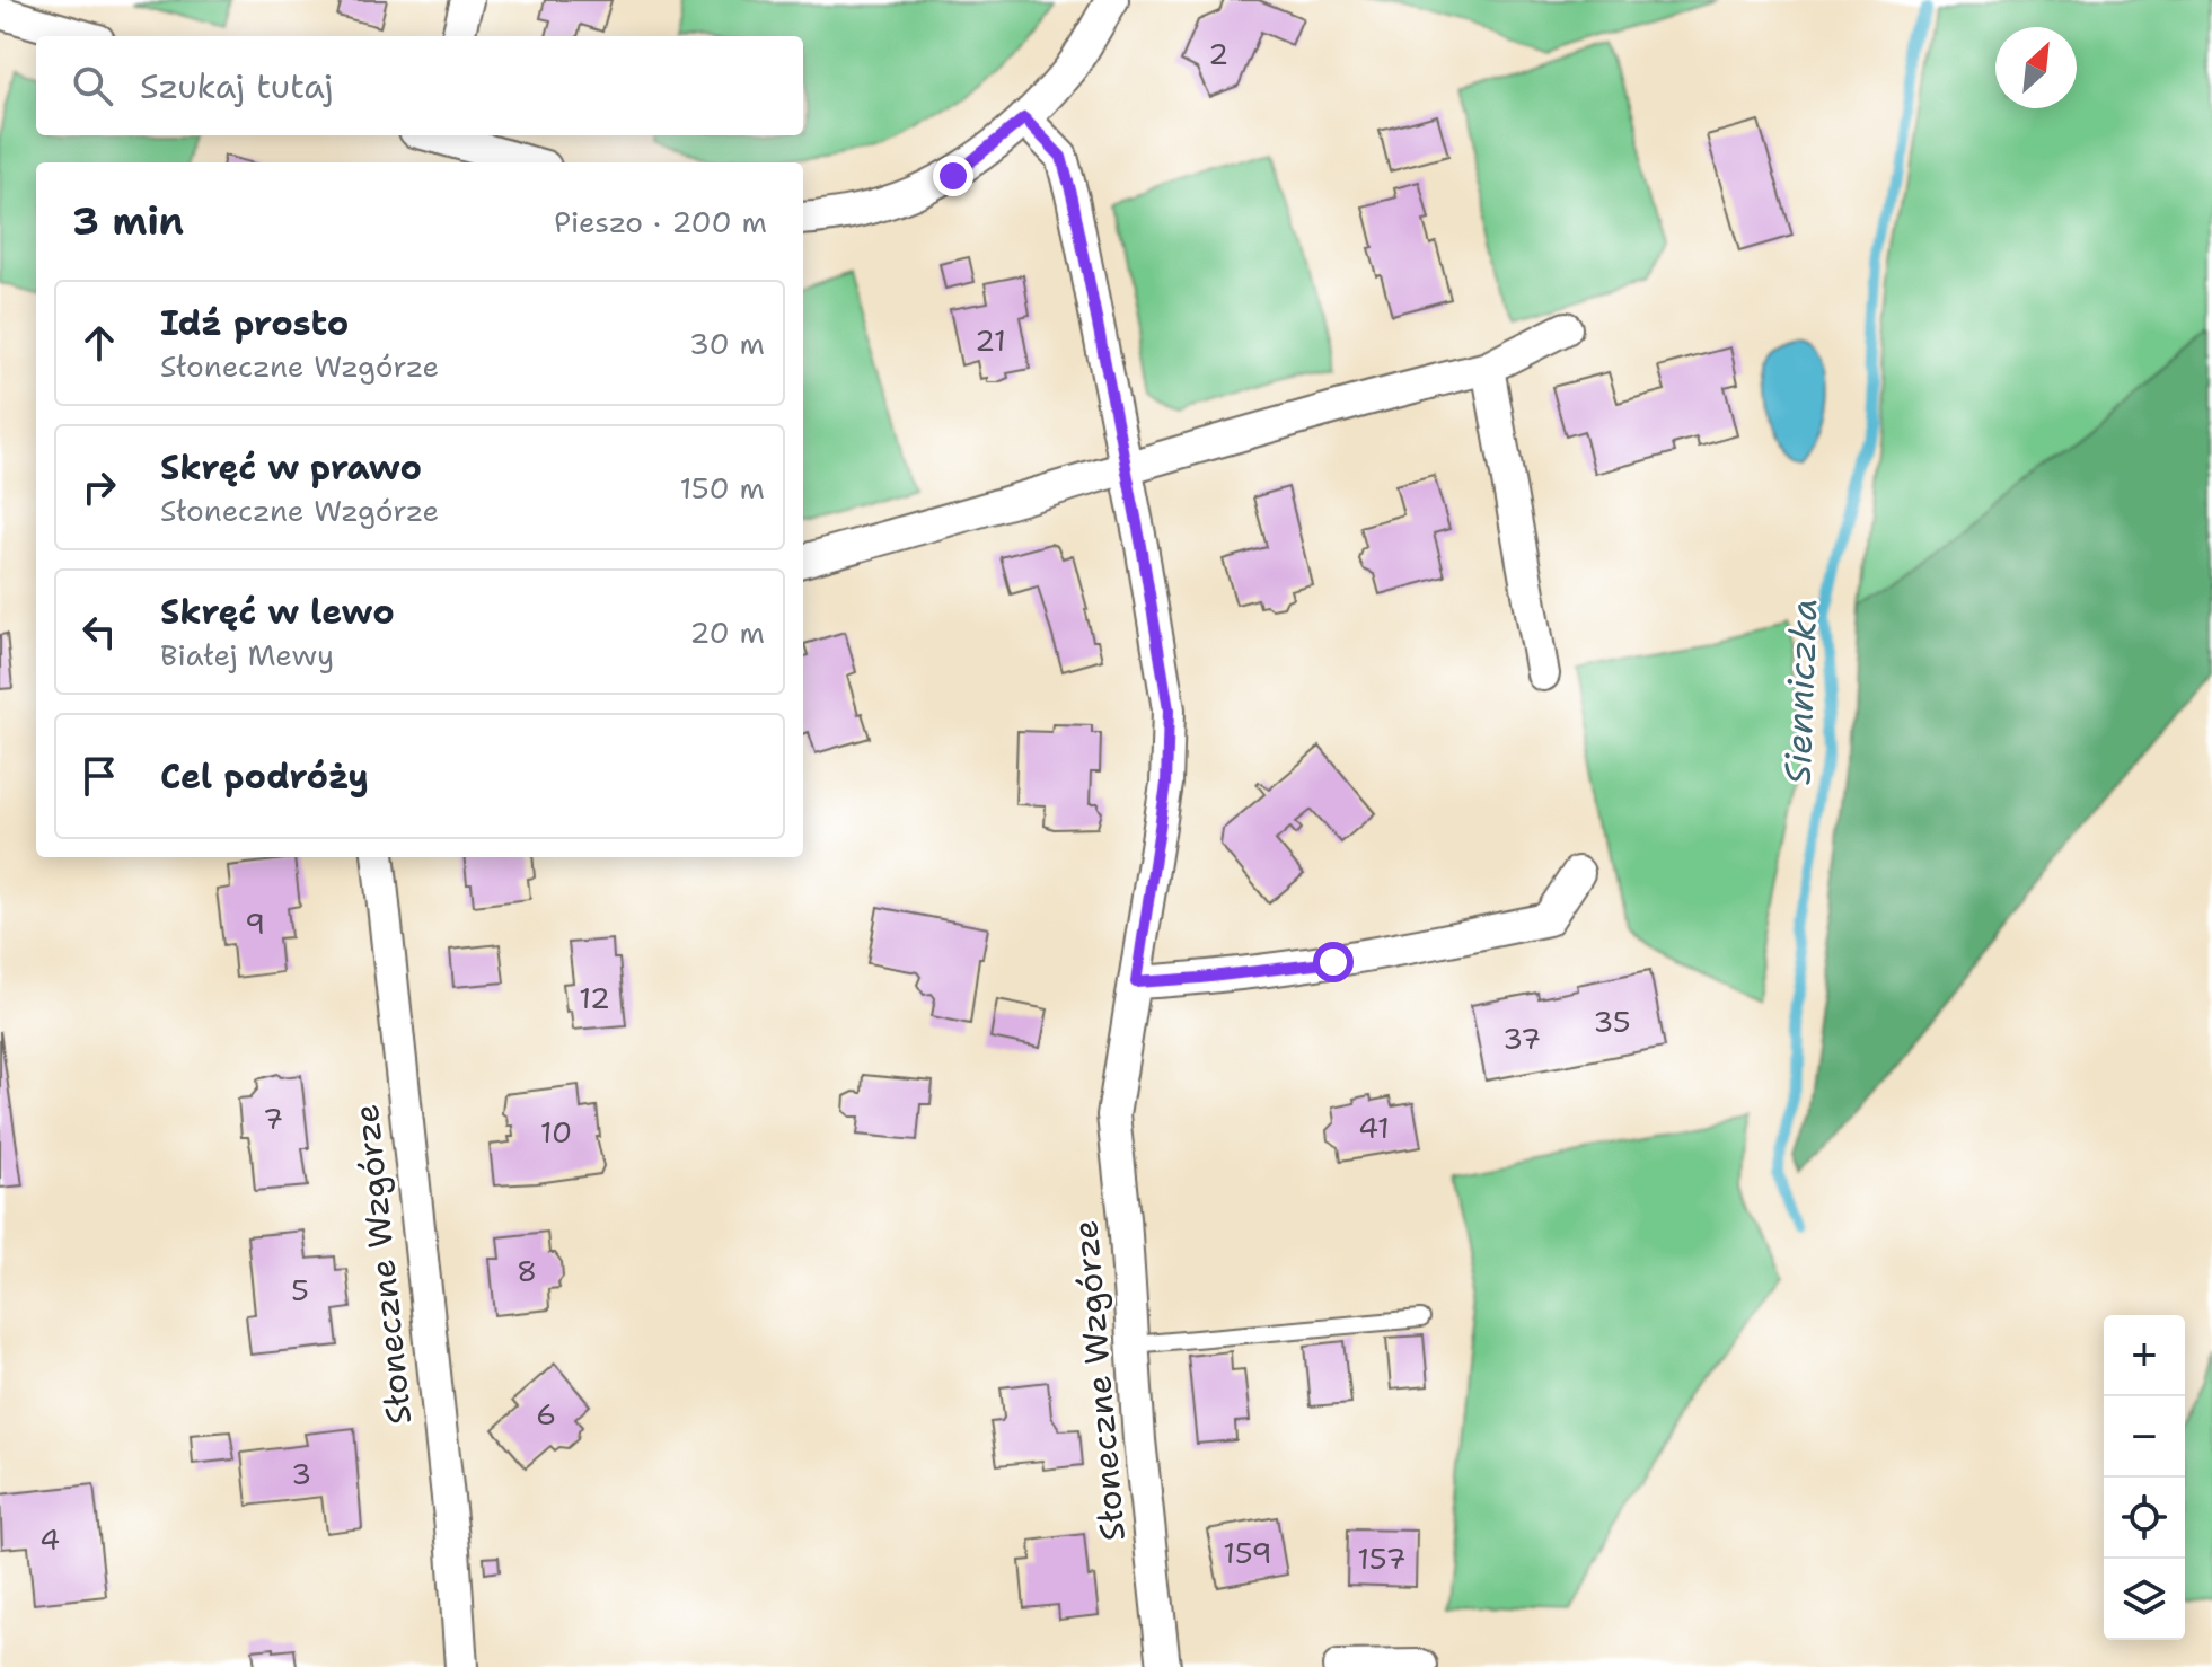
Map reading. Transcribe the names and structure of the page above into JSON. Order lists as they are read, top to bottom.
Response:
{
  "streets": {
    "street": ["Słoneczne Wzgórze"]
  },
  "water": ["Sienniczka"],
  "house_numbers": [
    "2",
    "21",
    "9",
    "12",
    "35",
    "37",
    "7",
    "41",
    "10",
    "8",
    "5",
    "6",
    "3",
    "4",
    "159",
    "157"
  ],
  "north": "top right",
  "page": {
    "search": "Szukaj tutaj",
    "heading": ["3 min", "Pieszo · 200 m"],
    "list": [
      ["Idź prosto", "Słoneczne Wzgórze", "30 m"],
      ["Skręć w prawo", "Słoneczne Wzgórze", "150 m"],
      ["Skręć w lewo", "Białej Mewy", "20 m"],
      "Cel podróży"
    ],
    "map_buttons": ["+", "−"]
  }
}
